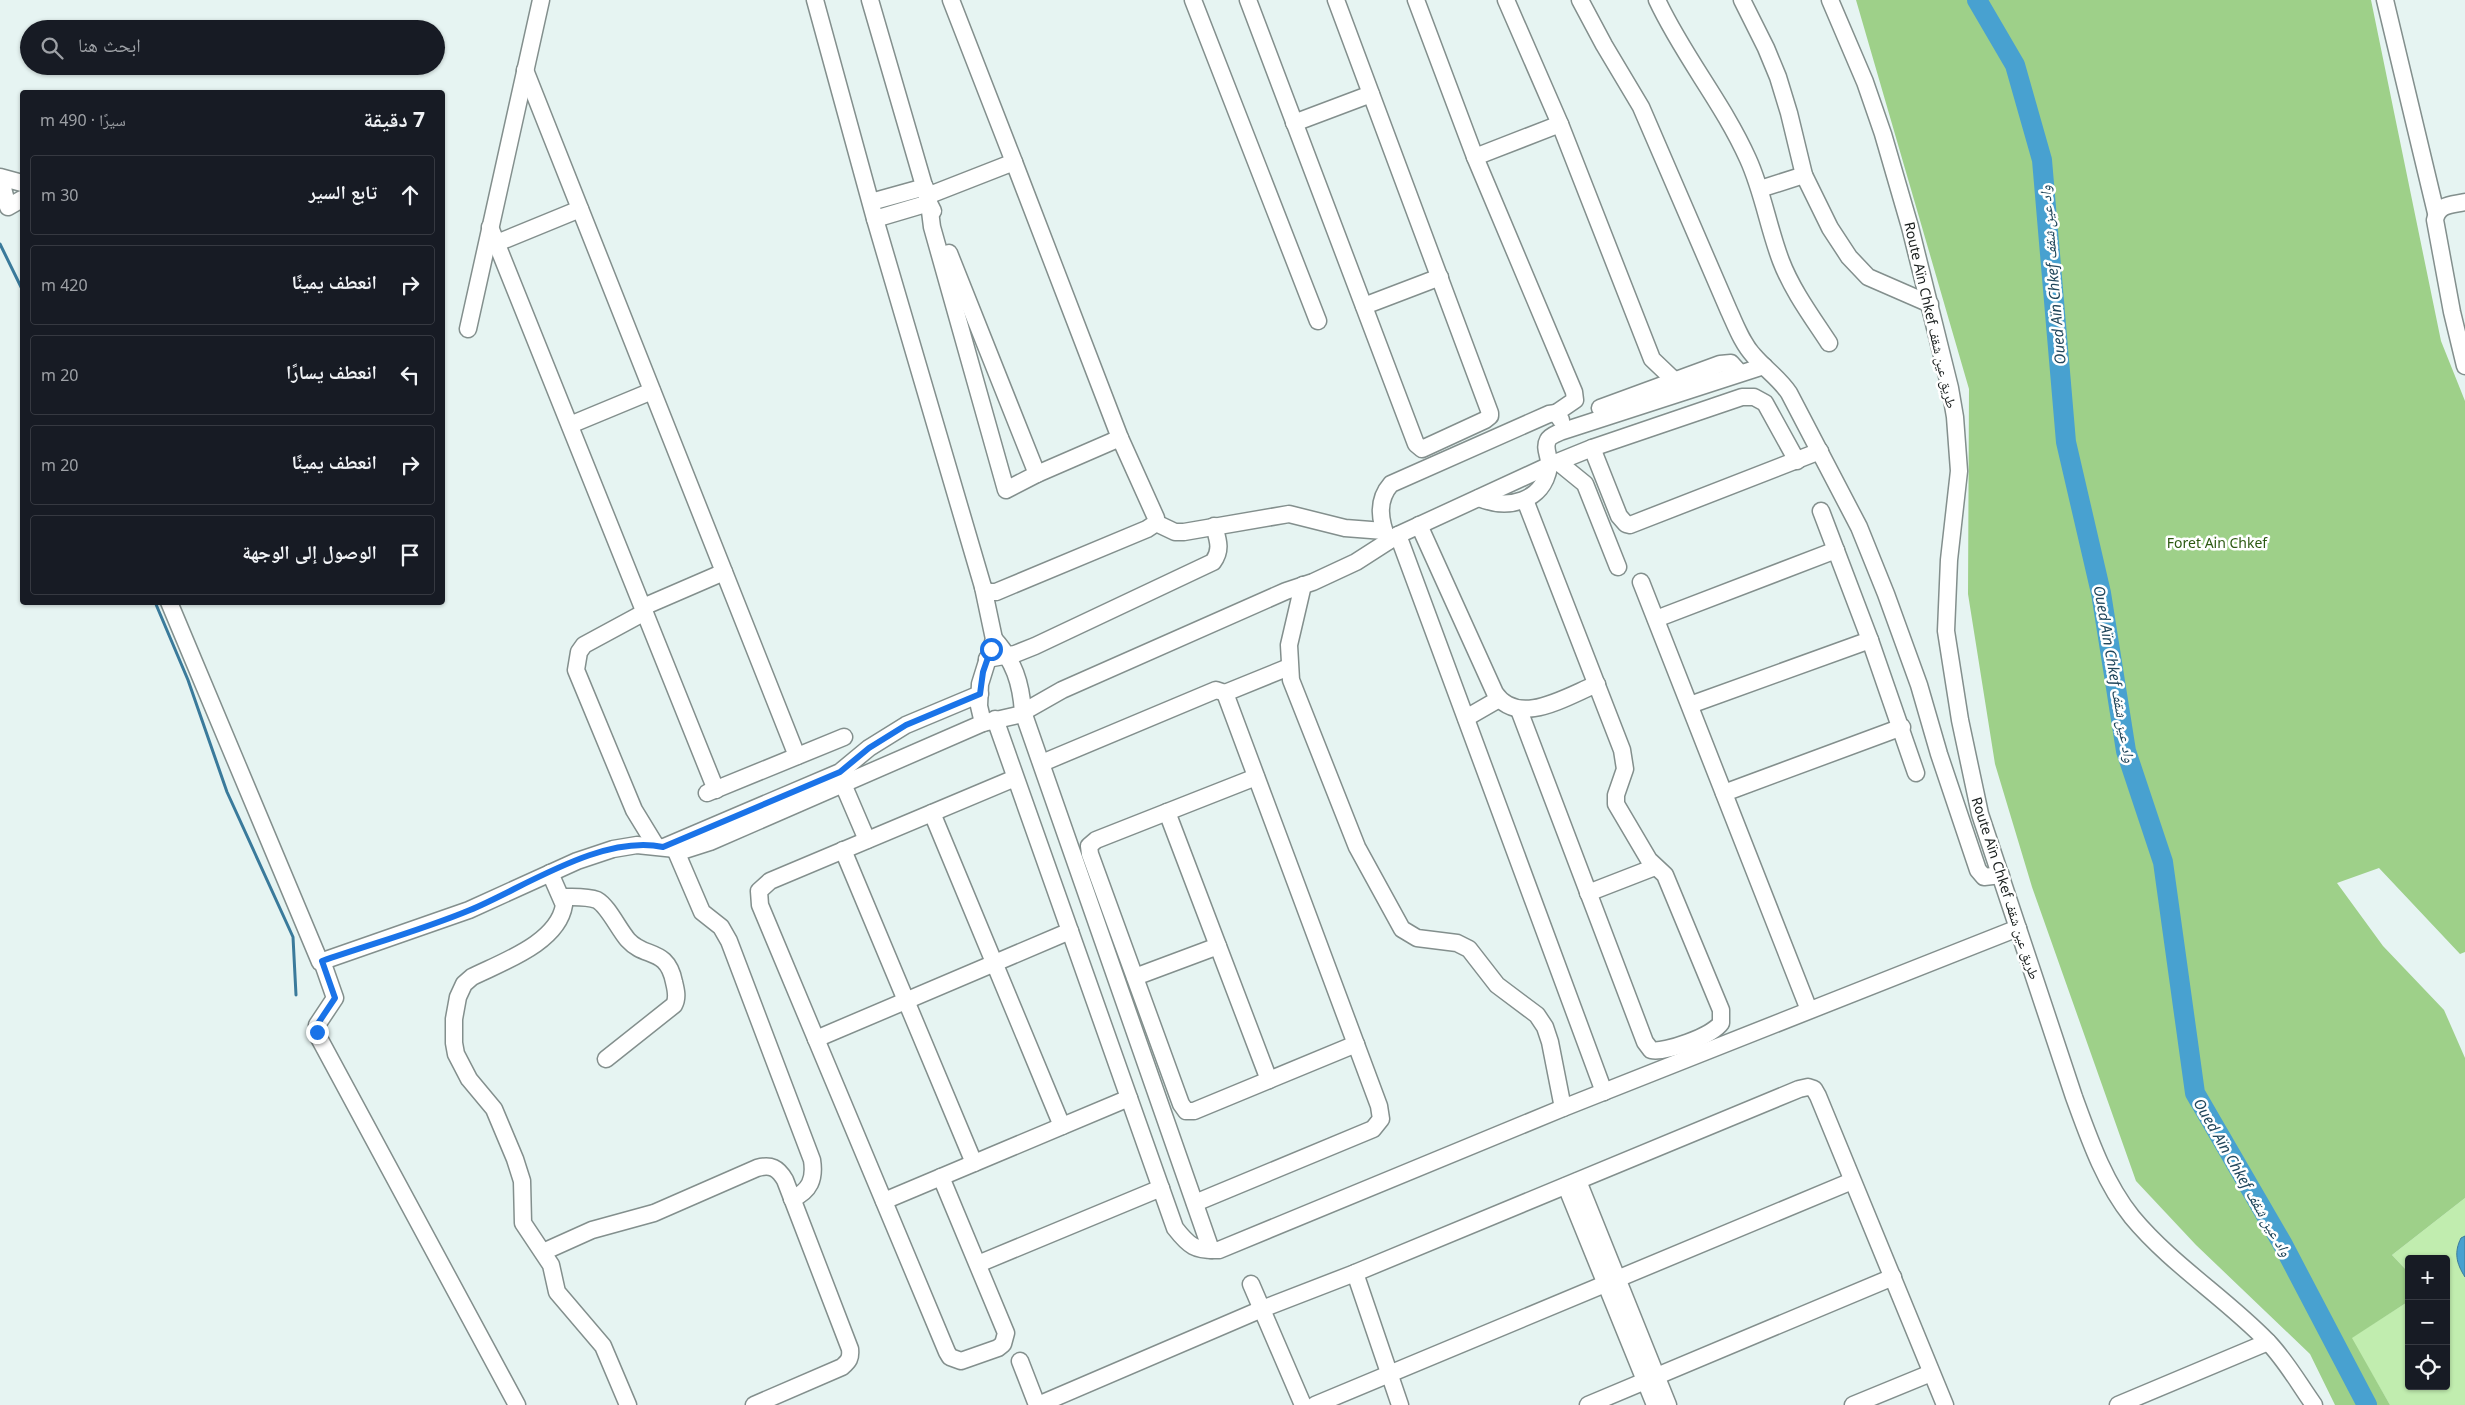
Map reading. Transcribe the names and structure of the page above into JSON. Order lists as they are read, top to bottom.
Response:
{
  "streets": {
    "street": ["Route Aïn Chkef طريق عين شقف"]
  },
  "water": ["Oued Aïn Chkef واد عين شقف"],
  "parks": ["Foret Ain Chkef"],
  "page": {
    "search": "ابحث هنا",
    "heading": ["7 دقيقة", "سيرًا · 490 m"],
    "list": [
      ["تابع السير", "30 m"],
      ["انعطف يمينًا", "420 m"],
      ["انعطف يسارًا", "20 m"],
      ["انعطف يمينًا", "20 m"],
      "الوصول إلى الوجهة"
    ],
    "map_buttons": ["+", "−"]
  }
}
